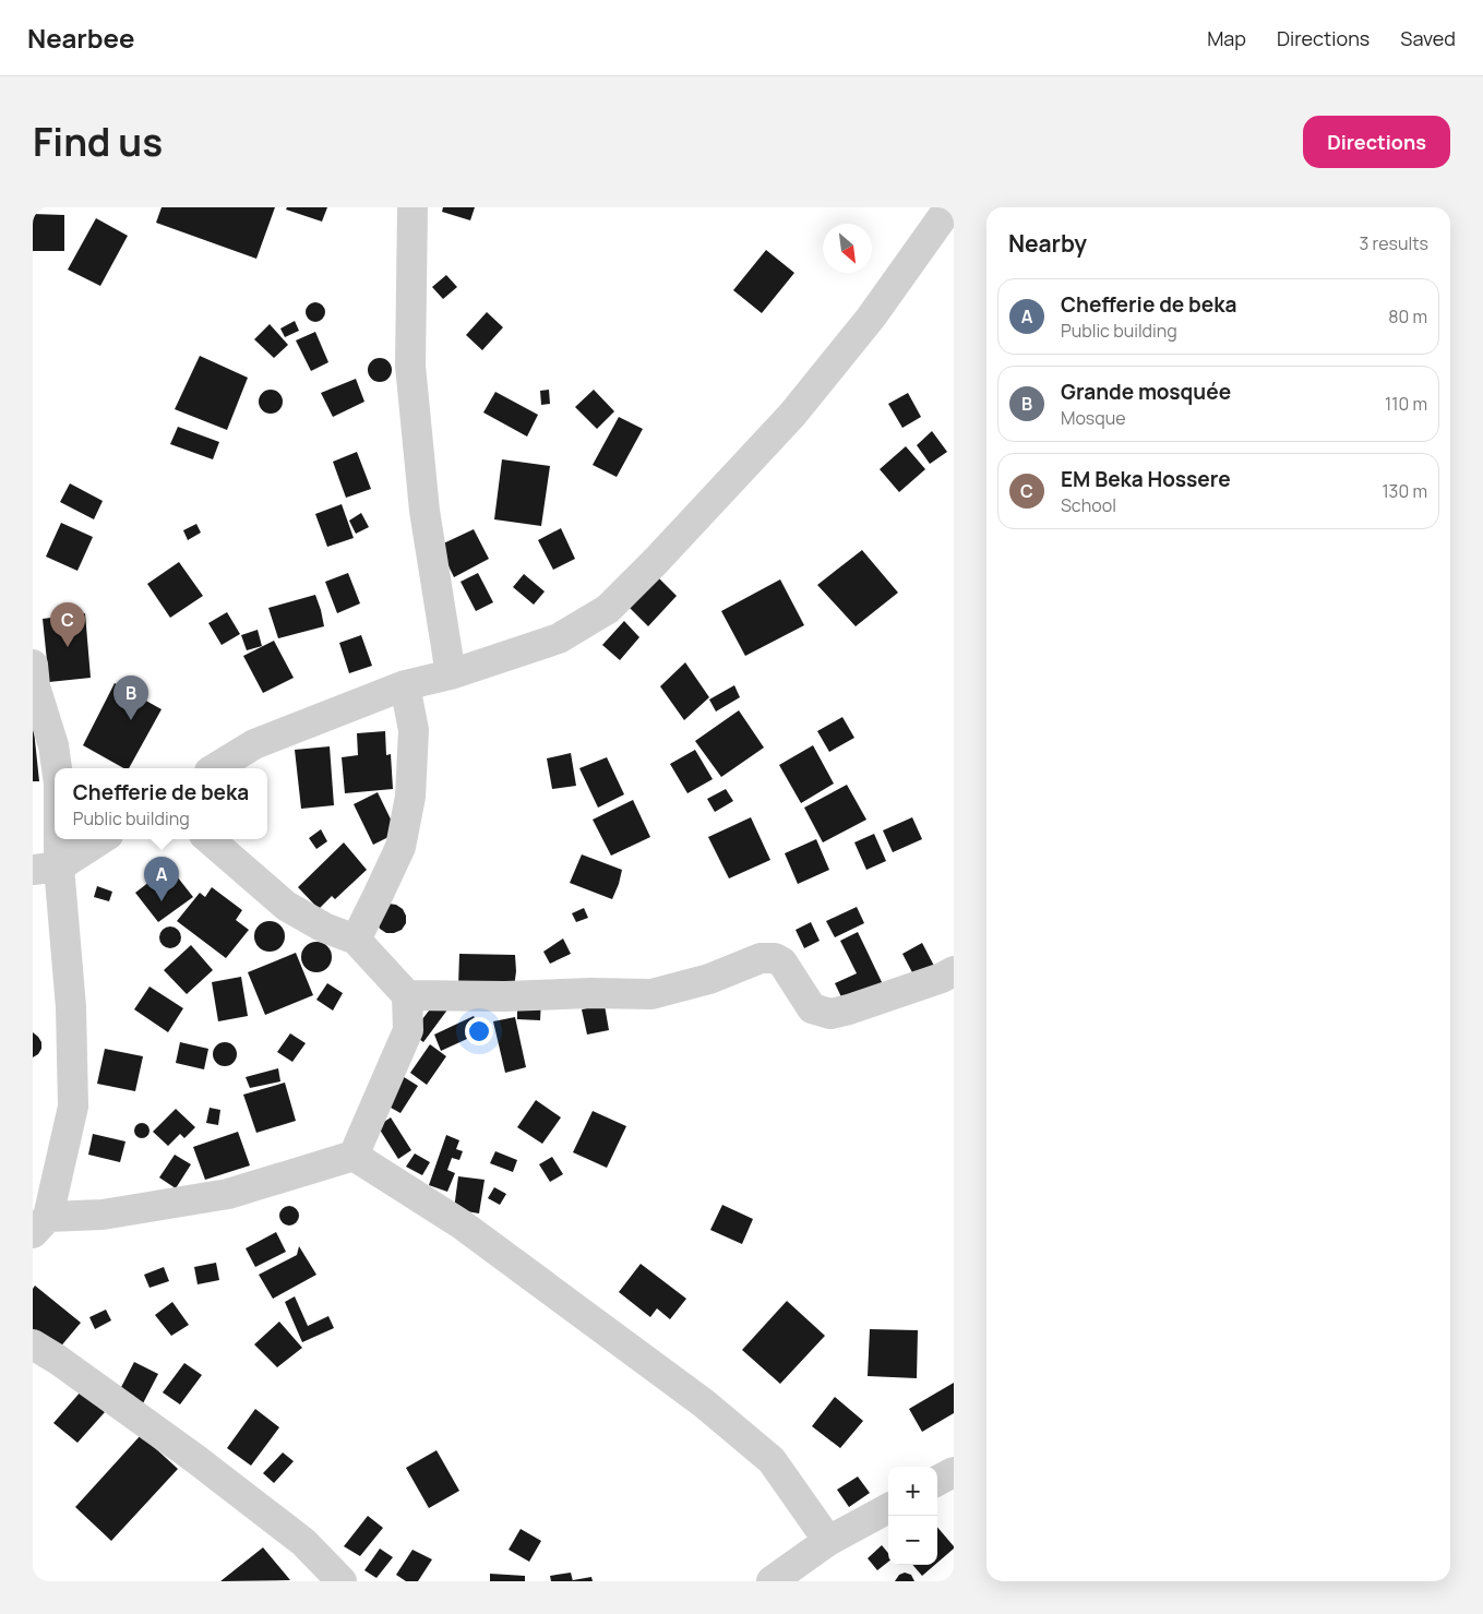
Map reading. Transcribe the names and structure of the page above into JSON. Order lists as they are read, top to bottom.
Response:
{
  "north": "bottom right",
  "page": {
    "header": "Nearbee",
    "nav": ["Map", "Directions", "Saved"],
    "title": "Find us",
    "buttons": "Directions",
    "heading": ["Nearby", "3 results"],
    "list": [
      {
        "mark": "A",
        "name": "Chefferie de beka",
        "note": "Public building",
        "value": "80 m"
      },
      {
        "mark": "B",
        "name": "Grande mosquée",
        "note": "Mosque",
        "value": "110 m"
      },
      {
        "mark": "C",
        "name": "EM Beka Hossere",
        "note": "School",
        "value": "130 m"
      }
    ],
    "pins": ["C", "B", "A"],
    "popup": ["Chefferie de beka", "Public building"],
    "map_buttons": ["+", "−"]
  }
}
